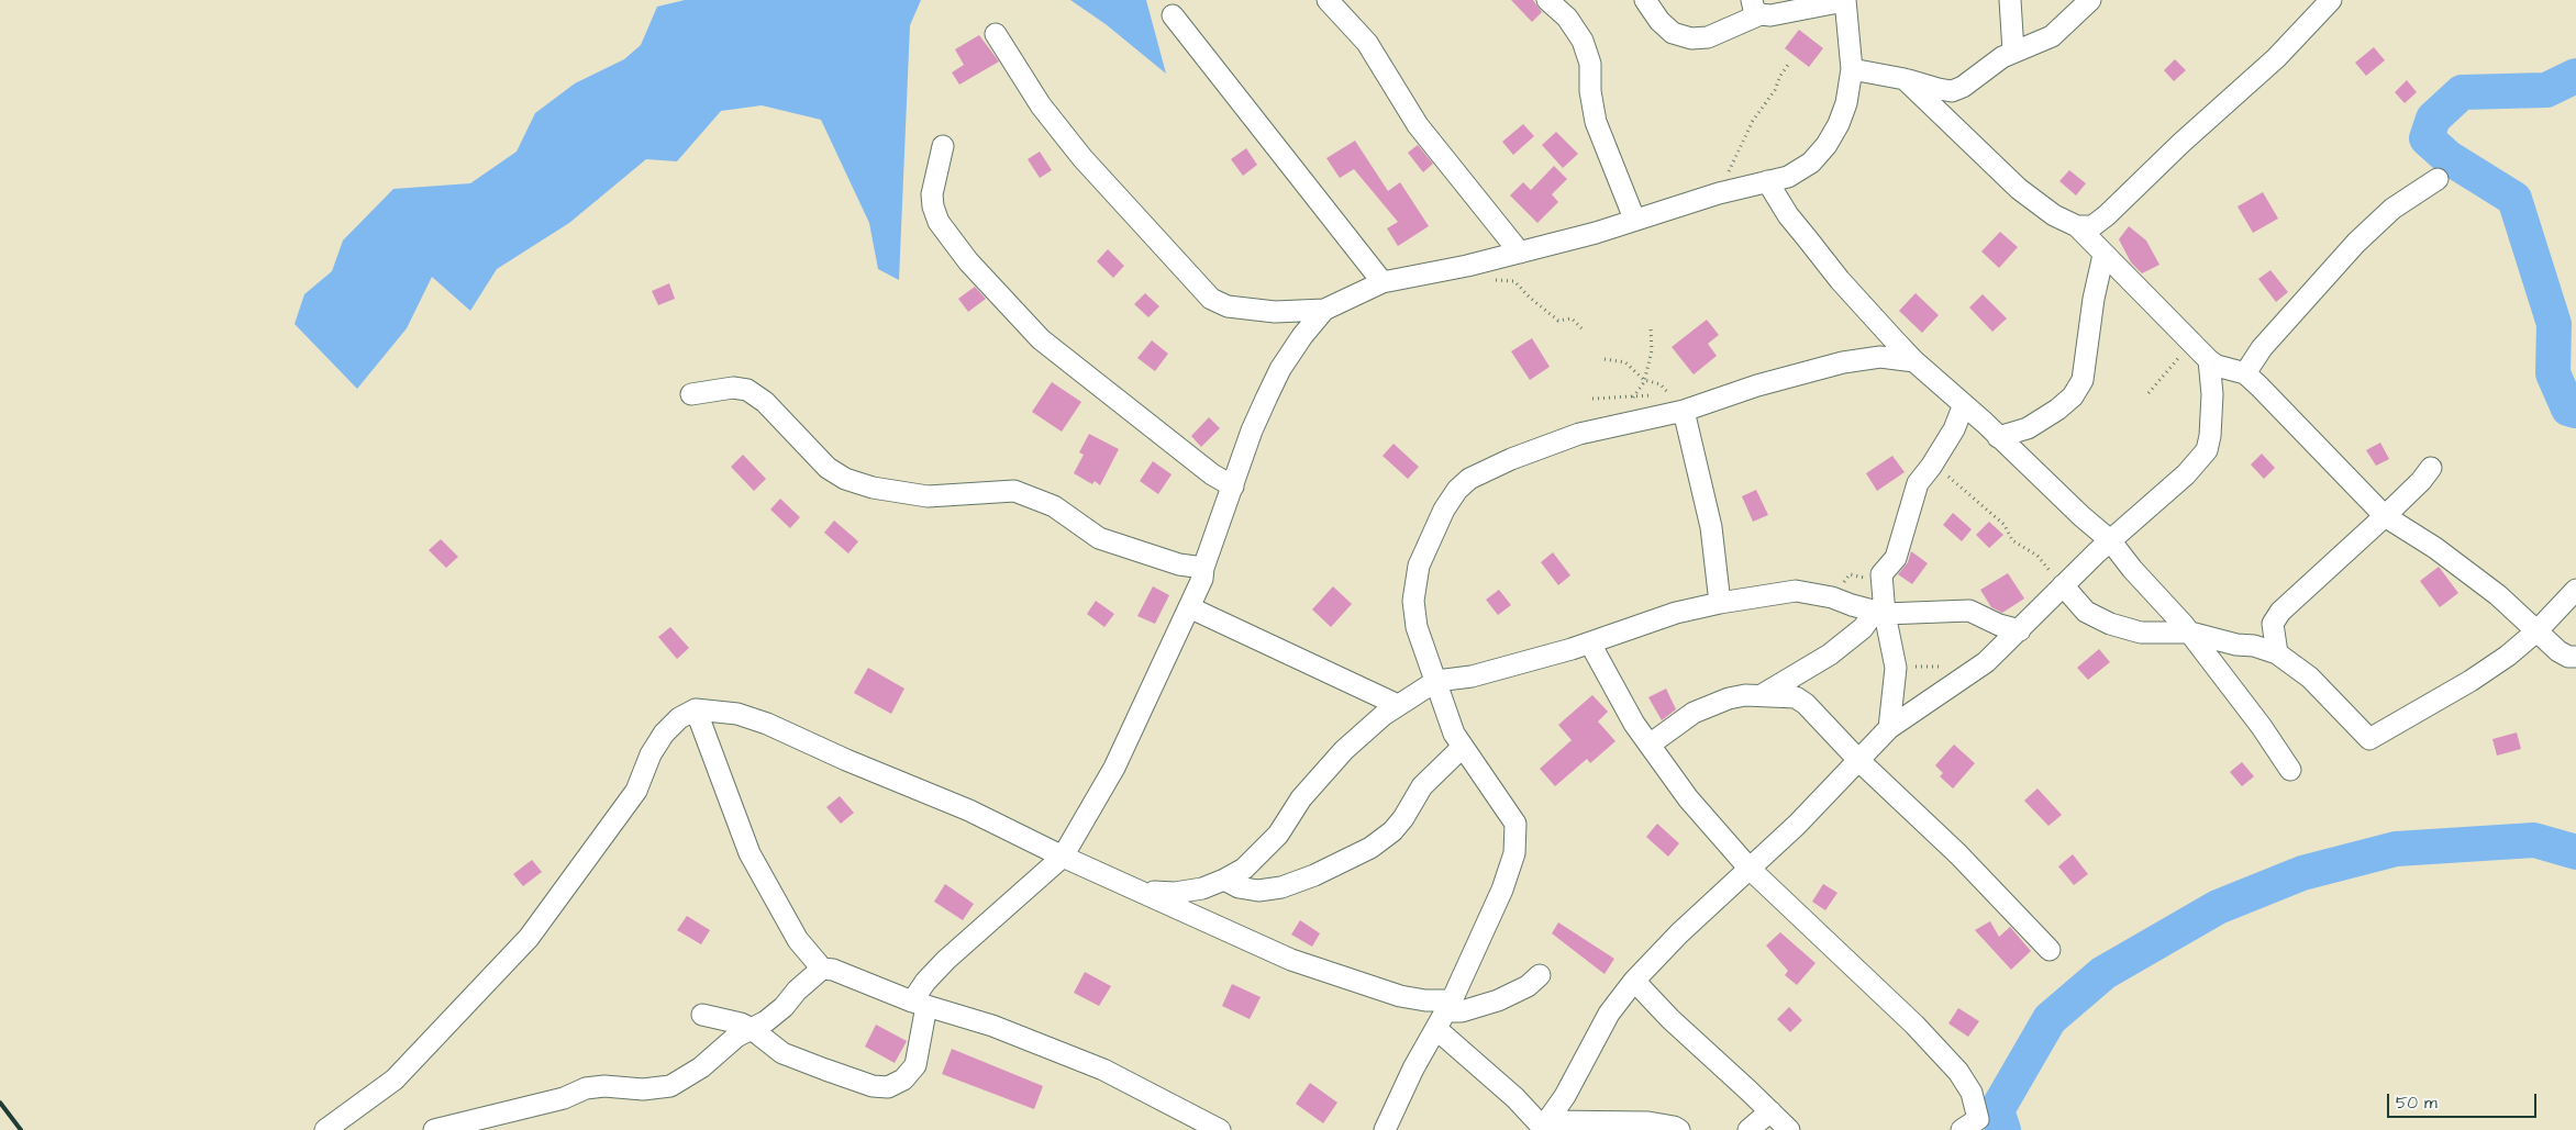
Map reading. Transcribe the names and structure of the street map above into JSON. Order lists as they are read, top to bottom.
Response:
{
  "scale_bar": "50 m"
}
